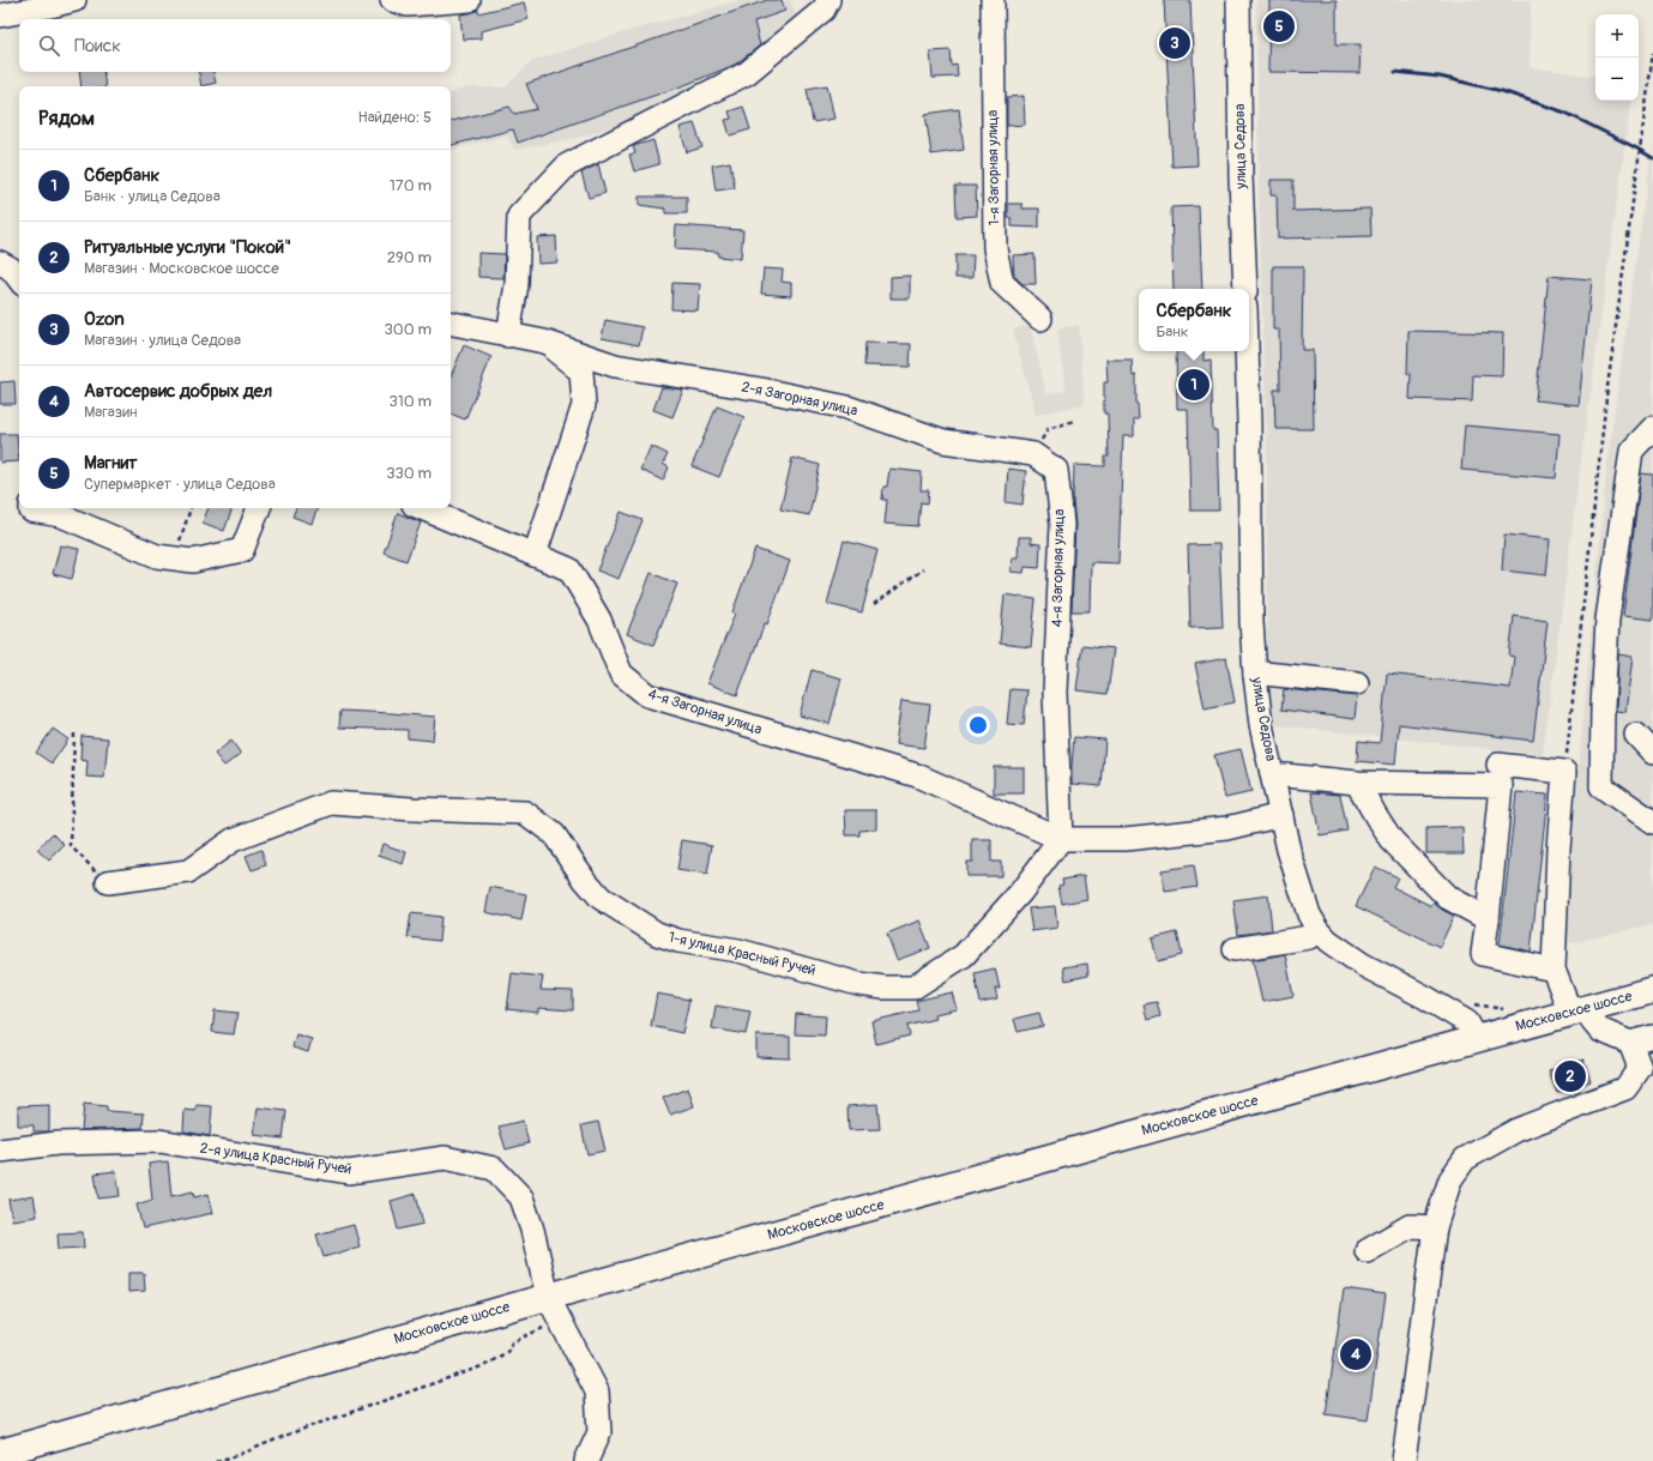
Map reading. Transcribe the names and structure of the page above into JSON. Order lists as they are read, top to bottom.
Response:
{
  "streets": {
    "main road": ["Московское шоссе"],
    "street": [
      "улица Седова",
      "1-я Загорная улица",
      "2-я Загорная улица",
      "4-я Загорная улица",
      "1-я улица Красный Ручей",
      "2-я улица Красный Ручей"
    ]
  },
  "crossings": [
    ["улица Седова", "4-я Загорная улица"],
    ["улица Седова", "Московское шоссе"],
    ["2-я Загорная улица", "4-я Загорная улица"],
    ["4-я Загорная улица", "1-я улица Красный Ручей"],
    ["Московское шоссе", "2-я улица Красный Ручей"]
  ],
  "page": {
    "pins": [
      "5",
      "3",
      "1",
      "2",
      "4"
    ],
    "map_buttons": ["+", "−"],
    "search": "Поиск",
    "heading": ["Рядом", "Найдено: 5"],
    "list": [
      {
        "mark": "1",
        "name": "Сбербанк",
        "note": "Банк · улица Седова",
        "value": "170 m"
      },
      {
        "mark": "2",
        "name": "Ритуальные услуги \"Покой\"",
        "note": "Магазин · Московское шоссе",
        "value": "290 m"
      },
      {
        "mark": "3",
        "name": "Ozon",
        "note": "Магазин · улица Седова",
        "value": "300 m"
      },
      {
        "mark": "4",
        "name": "Автосервис добрых дел",
        "note": "Магазин",
        "value": "310 m"
      },
      {
        "mark": "5",
        "name": "Магнит",
        "note": "Супермаркет · улица Седова",
        "value": "330 m"
      }
    ],
    "popup": ["Сбербанк", "Банк"]
  }
}
